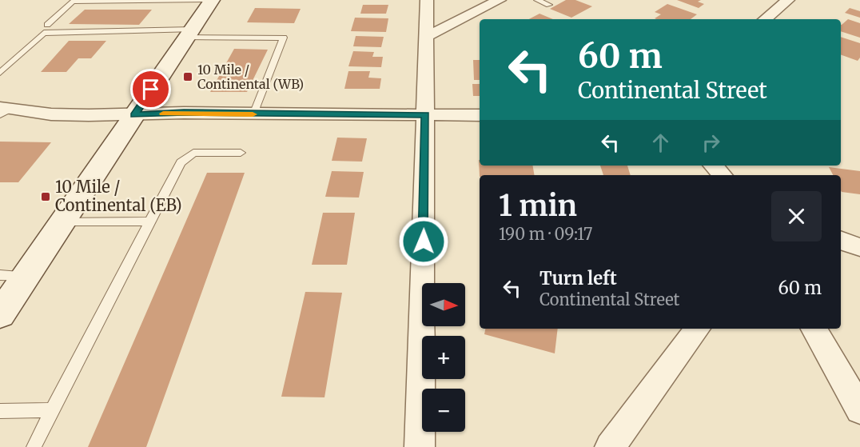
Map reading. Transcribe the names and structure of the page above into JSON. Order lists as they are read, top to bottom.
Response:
{
  "places": {
    "transit": ["10 Mile / Continental (WB)", "10 Mile / Continental (EB)"]
  },
  "north": "right",
  "page": {
    "turn": ["60 m", "Continental Street"],
    "heading": ["1 min", "190 m · 09:17"],
    "list": [
      {
        "name": "Turn left",
        "note": "Continental Street",
        "value": "60 m"
      }
    ],
    "map_buttons": ["+", "−"]
  }
}
